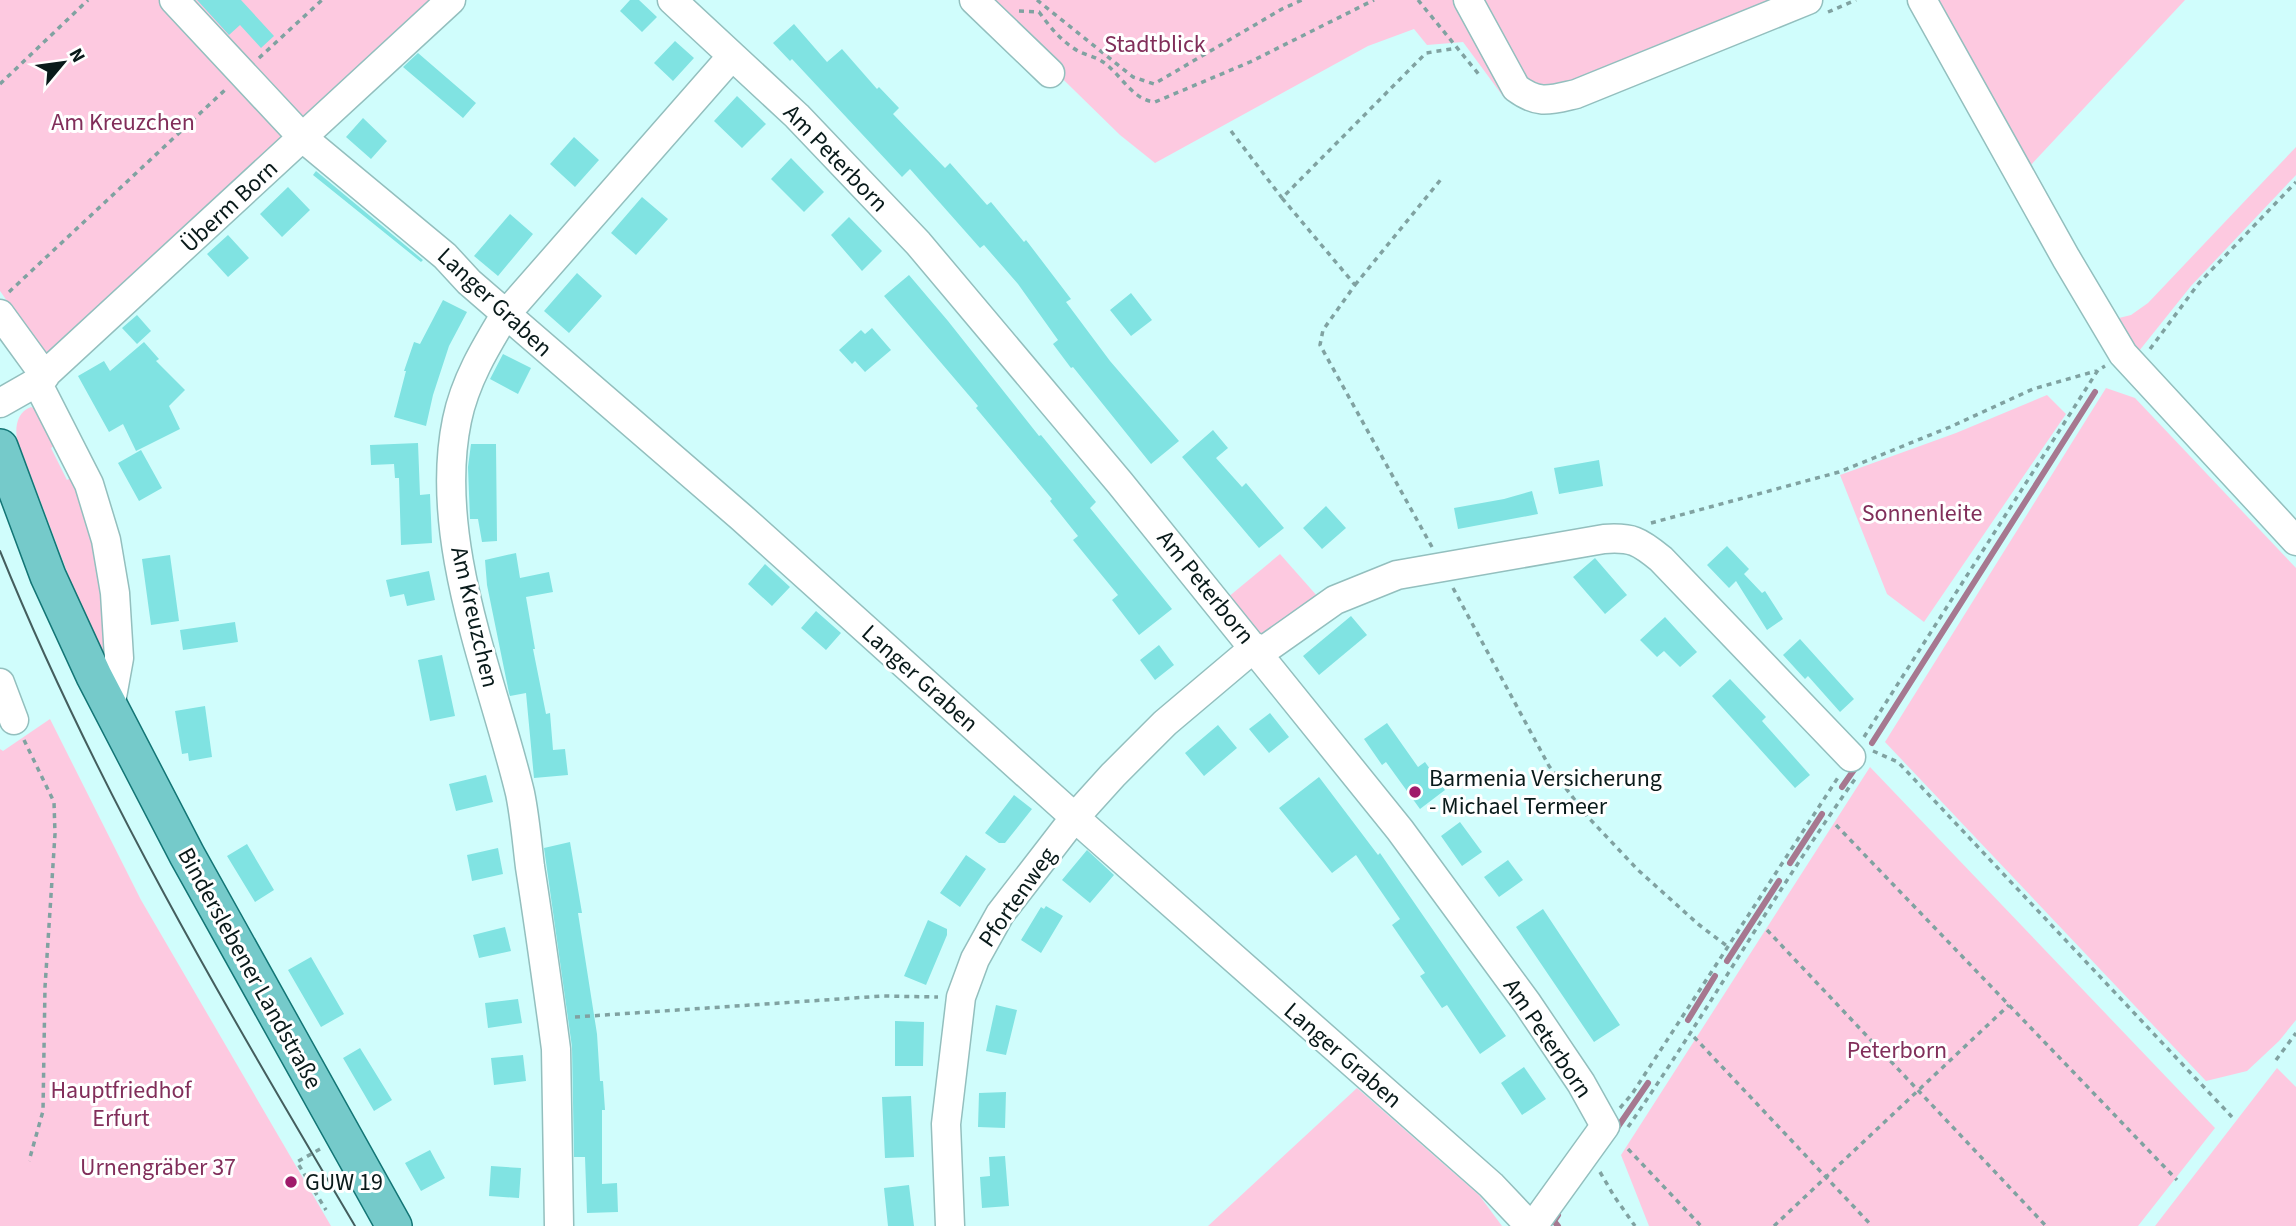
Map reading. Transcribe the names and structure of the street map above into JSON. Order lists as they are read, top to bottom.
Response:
{
  "streets": {
    "main road": ["Binderslebener Landstraße"],
    "street": [
      "Am Peterborn",
      "Überm Born",
      "Langer Graben",
      "Am Kreuzchen",
      "Pfortenweg"
    ]
  },
  "crossings": [
    ["Am Peterborn", "Langer Graben"],
    ["Am Peterborn", "Am Kreuzchen"],
    ["Am Peterborn", "Pfortenweg"],
    ["Überm Born", "Langer Graben"],
    ["Langer Graben", "Am Kreuzchen"],
    ["Langer Graben", "Pfortenweg"]
  ],
  "parks": [
    "Stadtblick",
    "Am Kreuzchen",
    "Sonnenleite",
    "Peterborn",
    "Hauptfriedhof Erfurt",
    "Urnengräber 37"
  ],
  "places": ["Barmenia Versicherung - Michael Termeer", "GUW 19"],
  "north": "top right"
}
